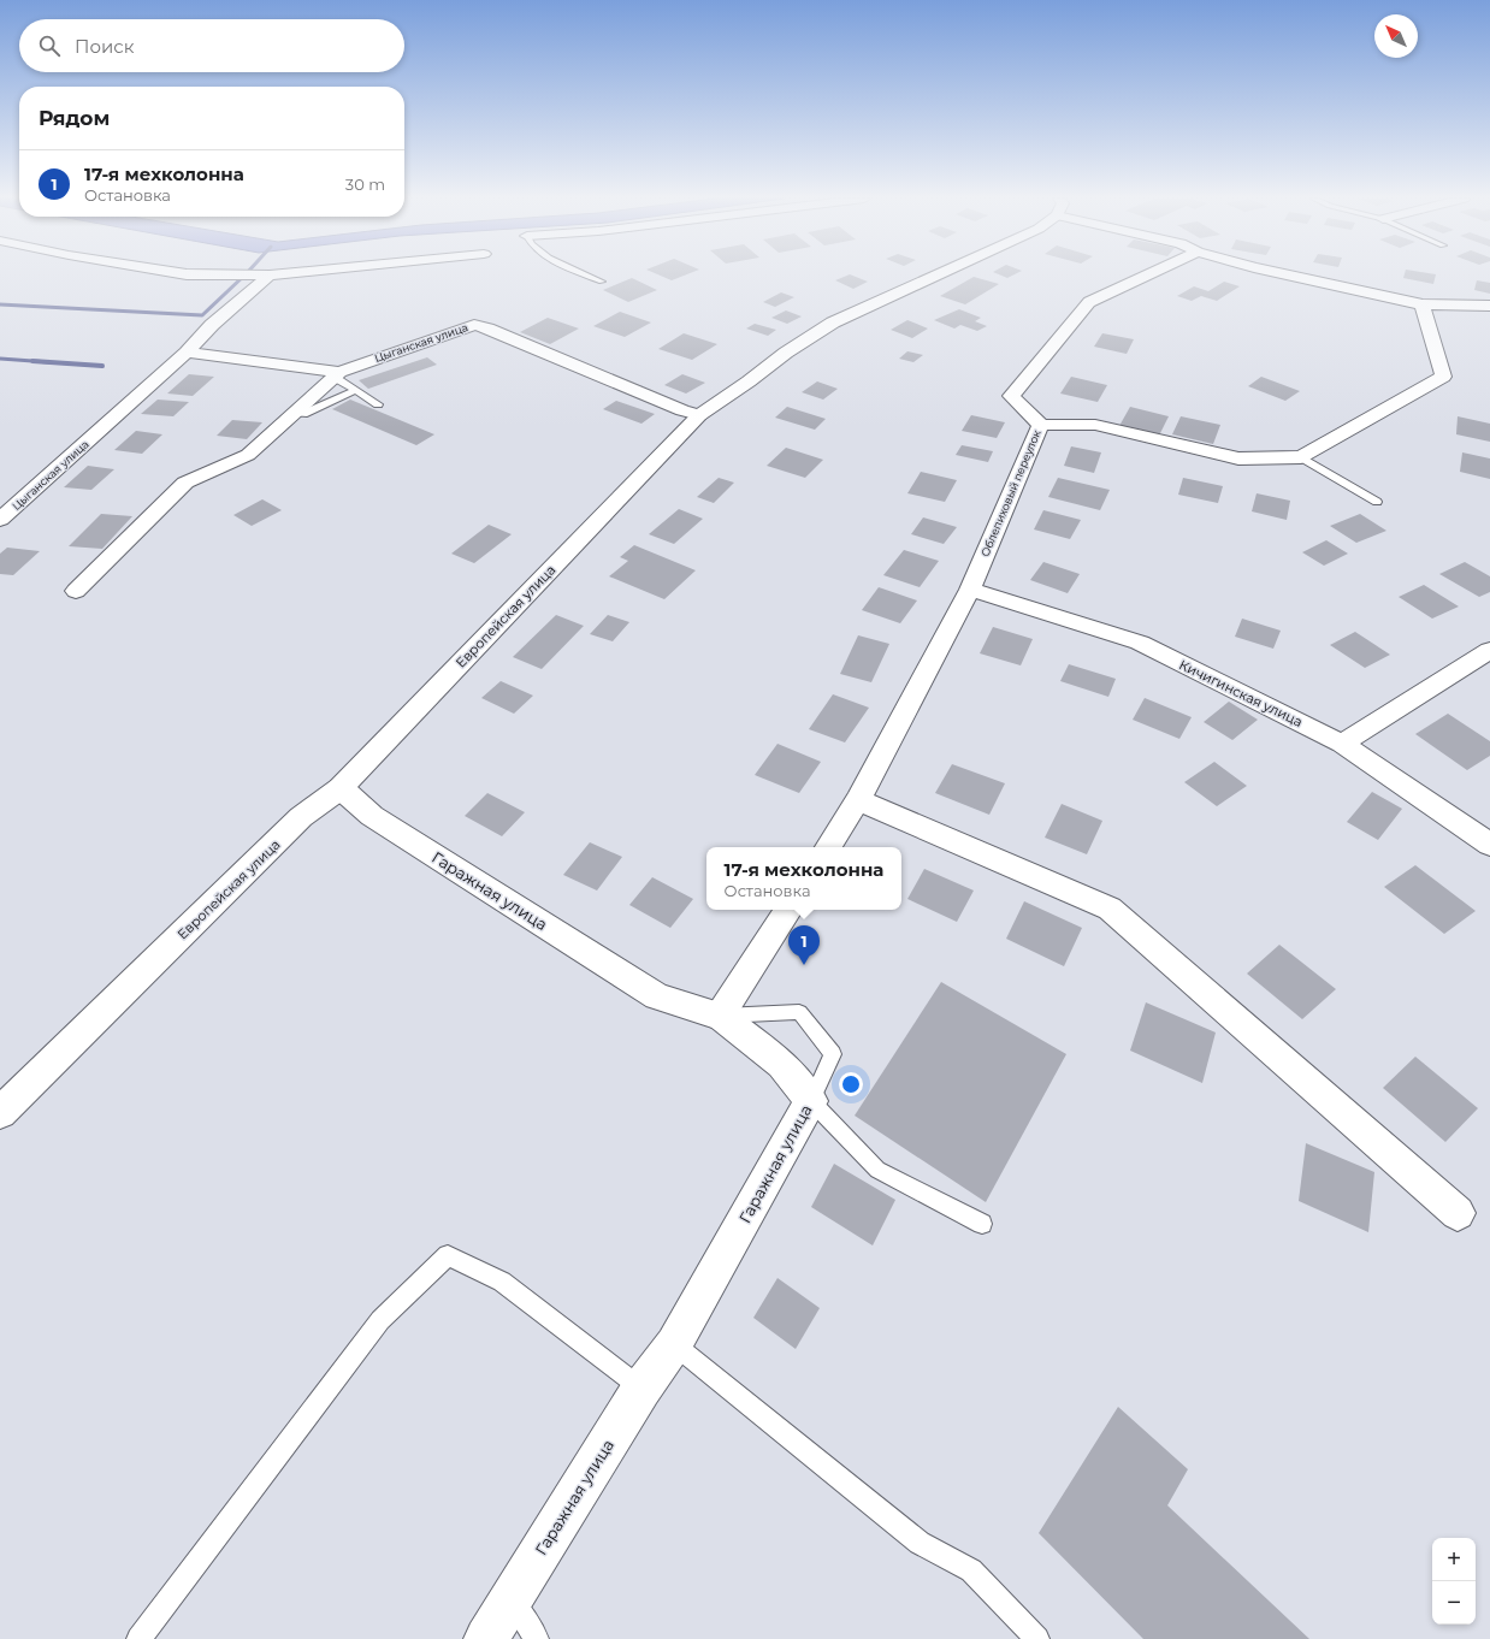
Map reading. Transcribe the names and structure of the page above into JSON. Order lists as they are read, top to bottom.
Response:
{
  "streets": {
    "street": [
      "Цыганская улица",
      "Облепиховый переулок",
      "Европейская улица",
      "Кичигинская улица",
      "Гаражная улица"
    ]
  },
  "crossings": [
    ["Цыганская улица", "Европейская улица"],
    ["Облепиховый переулок", "Кичигинская улица"],
    ["Европейская улица", "Гаражная улица"]
  ],
  "north": "top left",
  "page": {
    "search": "Поиск",
    "heading": "Рядом",
    "list": [
      {
        "mark": "1",
        "name": "17-я мехколонна",
        "note": "Остановка",
        "value": "30 m"
      }
    ],
    "popup": ["17-я мехколонна", "Остановка"],
    "pins": "1",
    "map_buttons": ["+", "−"]
  }
}
